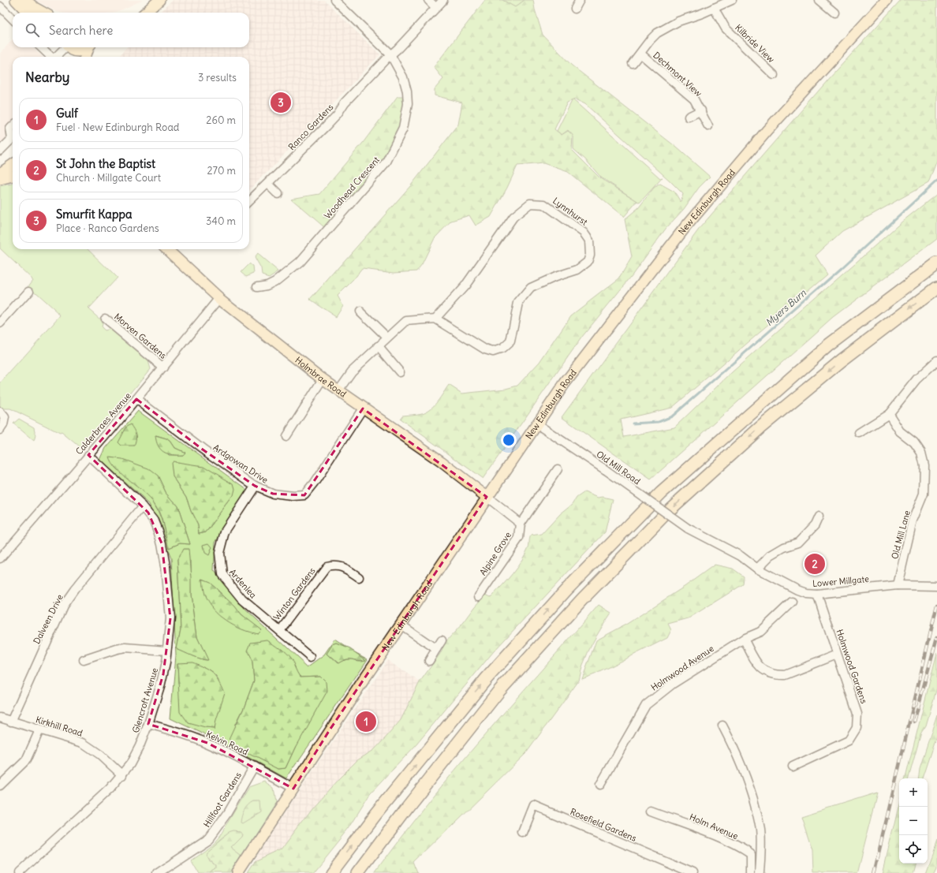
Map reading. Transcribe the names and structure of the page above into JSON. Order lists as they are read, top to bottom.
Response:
{
  "streets": {
    "main road": ["New Edinburgh Road", "Holmbrae Road"],
    "street": [
      "Kilbride View",
      "Dechmont View",
      "Ranco Gardens",
      "Woodhead Crescent",
      "Lynnhurst",
      "Morven Gardens",
      "Calderbraes Avenue",
      "Ardgowan Drive",
      "Old Mill Road",
      "Old Mill Lane",
      "Alpine Grove",
      "Lower Millgate",
      "Ardenlea",
      "Winton Gardens",
      "Dalveen Drive",
      "Holmwood Gardens",
      "Holmwood Avenue",
      "Glencroft Avenue",
      "Kirkhill Road",
      "Kelvin Road",
      "Hillfoot Gardens",
      "Rosefield Gardens",
      "Holm Avenue"
    ]
  },
  "crossings": [
    ["Ranco Gardens", "Woodhead Crescent"],
    ["New Edinburgh Road", "Holmbrae Road"],
    ["New Edinburgh Road", "Old Mill Road"],
    ["New Edinburgh Road", "Kelvin Road"],
    ["Morven Gardens", "Calderbraes Avenue"],
    ["Holmbrae Road", "Calderbraes Avenue"],
    ["Holmbrae Road", "Ardgowan Drive"],
    ["Calderbraes Avenue", "Ardgowan Drive"],
    ["Calderbraes Avenue", "Glencroft Avenue"],
    ["Ardgowan Drive", "Ardenlea"],
    ["Old Mill Road", "Lower Millgate"],
    ["Old Mill Lane", "Lower Millgate"],
    ["Lower Millgate", "Holmwood Gardens"],
    ["Ardenlea", "Winton Gardens"],
    ["Dalveen Drive", "Glencroft Avenue"],
    ["Dalveen Drive", "Kirkhill Road"],
    ["Glencroft Avenue", "Kirkhill Road"],
    ["Glencroft Avenue", "Kelvin Road"],
    ["Kelvin Road", "Hillfoot Gardens"]
  ],
  "water": ["Myers Burn"],
  "page": {
    "search": "Search here",
    "heading": ["Nearby", "3 results"],
    "pins": ["3", "2", "1"],
    "list": [
      {
        "mark": "1",
        "name": "Gulf",
        "note": "Fuel · New Edinburgh Road",
        "value": "260 m"
      },
      {
        "mark": "2",
        "name": "St John the Baptist",
        "note": "Church · Millgate Court",
        "value": "270 m"
      },
      {
        "mark": "3",
        "name": "Smurfit Kappa",
        "note": "Place · Ranco Gardens",
        "value": "340 m"
      }
    ],
    "map_buttons": ["+", "−"]
  }
}
